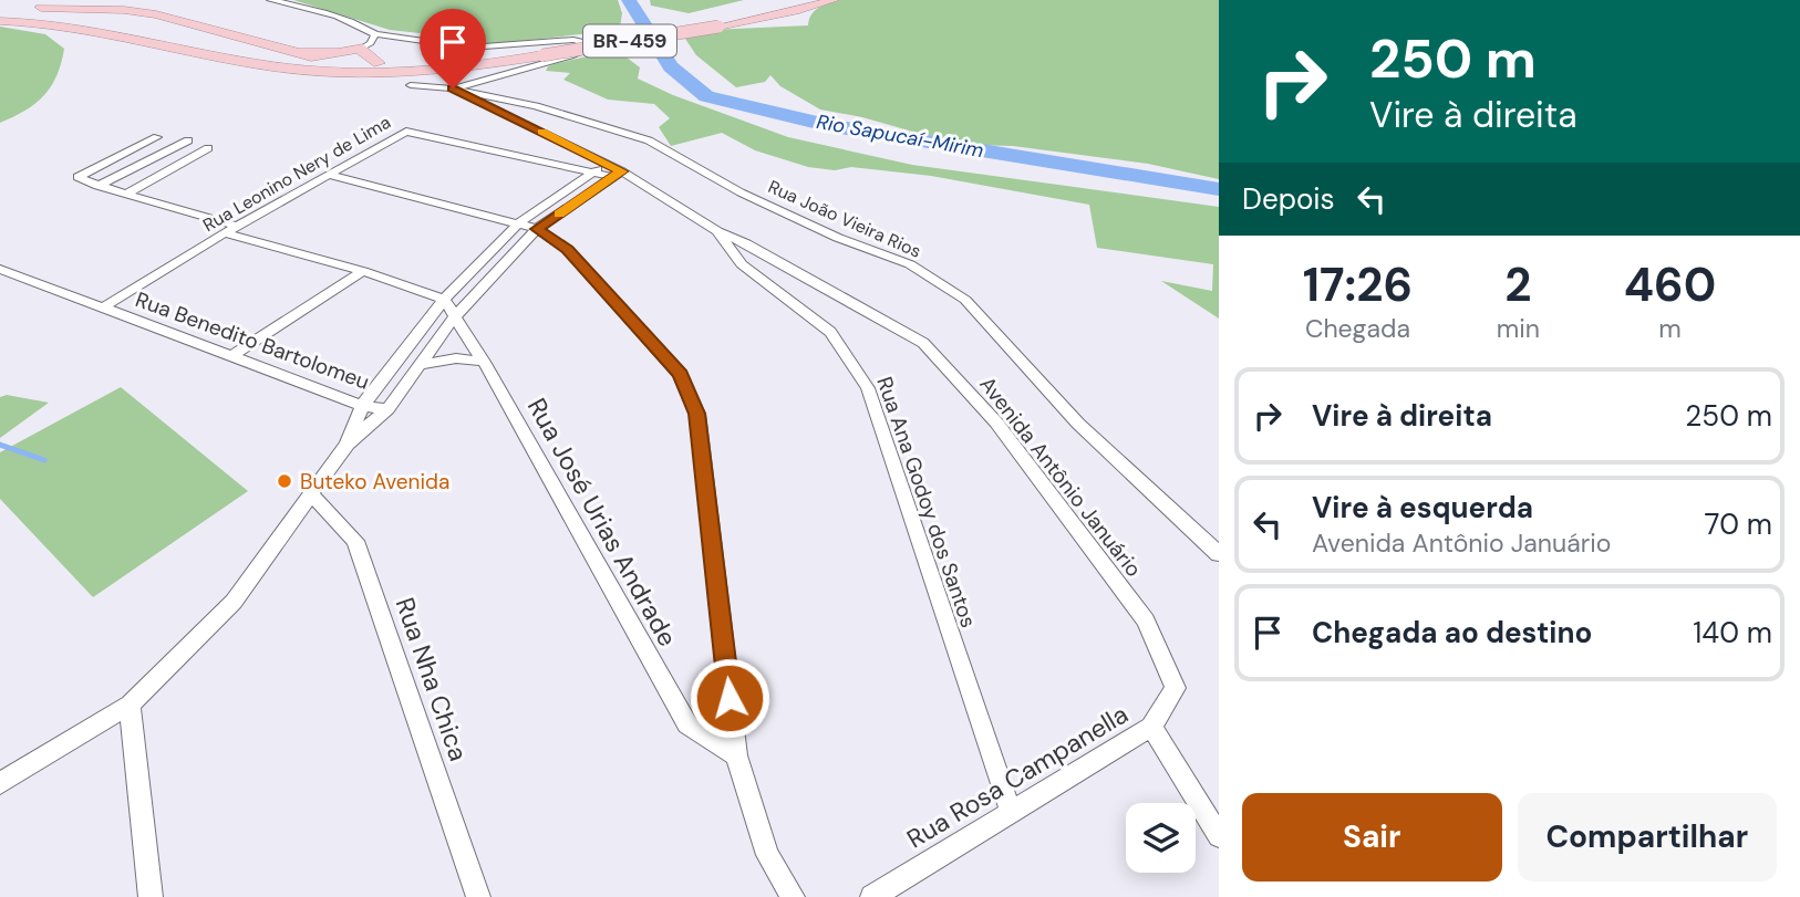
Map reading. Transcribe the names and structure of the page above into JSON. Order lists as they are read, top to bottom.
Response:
{
  "streets": {
    "highway": ["BR-459"],
    "street": [
      "Rua Leonino Nery de Lima",
      "Rua João Vieira Rios",
      "Rua Benedito Bartolomeu",
      "Avenida Antônio Januário",
      "Rua Ana Godoy dos Santos",
      "Rua José Urias Andrade",
      "Rua Nha Chica",
      "Rua Rosa Campanella"
    ]
  },
  "crossings": [
    ["Rua Leonino Nery de Lima", "Rua Benedito Bartolomeu"],
    ["Rua Leonino Nery de Lima", "Rua Ana Godoy dos Santos"],
    ["Avenida Antônio Januário", "Rua Ana Godoy dos Santos"],
    ["Avenida Antônio Januário", "Rua Rosa Campanella"],
    ["Rua Ana Godoy dos Santos", "Rua Rosa Campanella"]
  ],
  "water": ["Rio Sapucaí-Mirim"],
  "places": ["Buteko Avenida"],
  "page": {
    "turn": ["250 m", "Vire à direita"],
    "then": "Depois",
    "eta": [
      "17:26",
      "Chegada",
      "2",
      "min",
      "460",
      "m"
    ],
    "list": [
      {
        "name": "Vire à direita",
        "value": "250 m"
      },
      {
        "name": "Vire à esquerda",
        "note": "Avenida Antônio Januário",
        "value": "70 m"
      },
      {
        "name": "Chegada ao destino",
        "value": "140 m"
      }
    ],
    "buttons": ["Sair", "Compartilhar"]
  }
}
